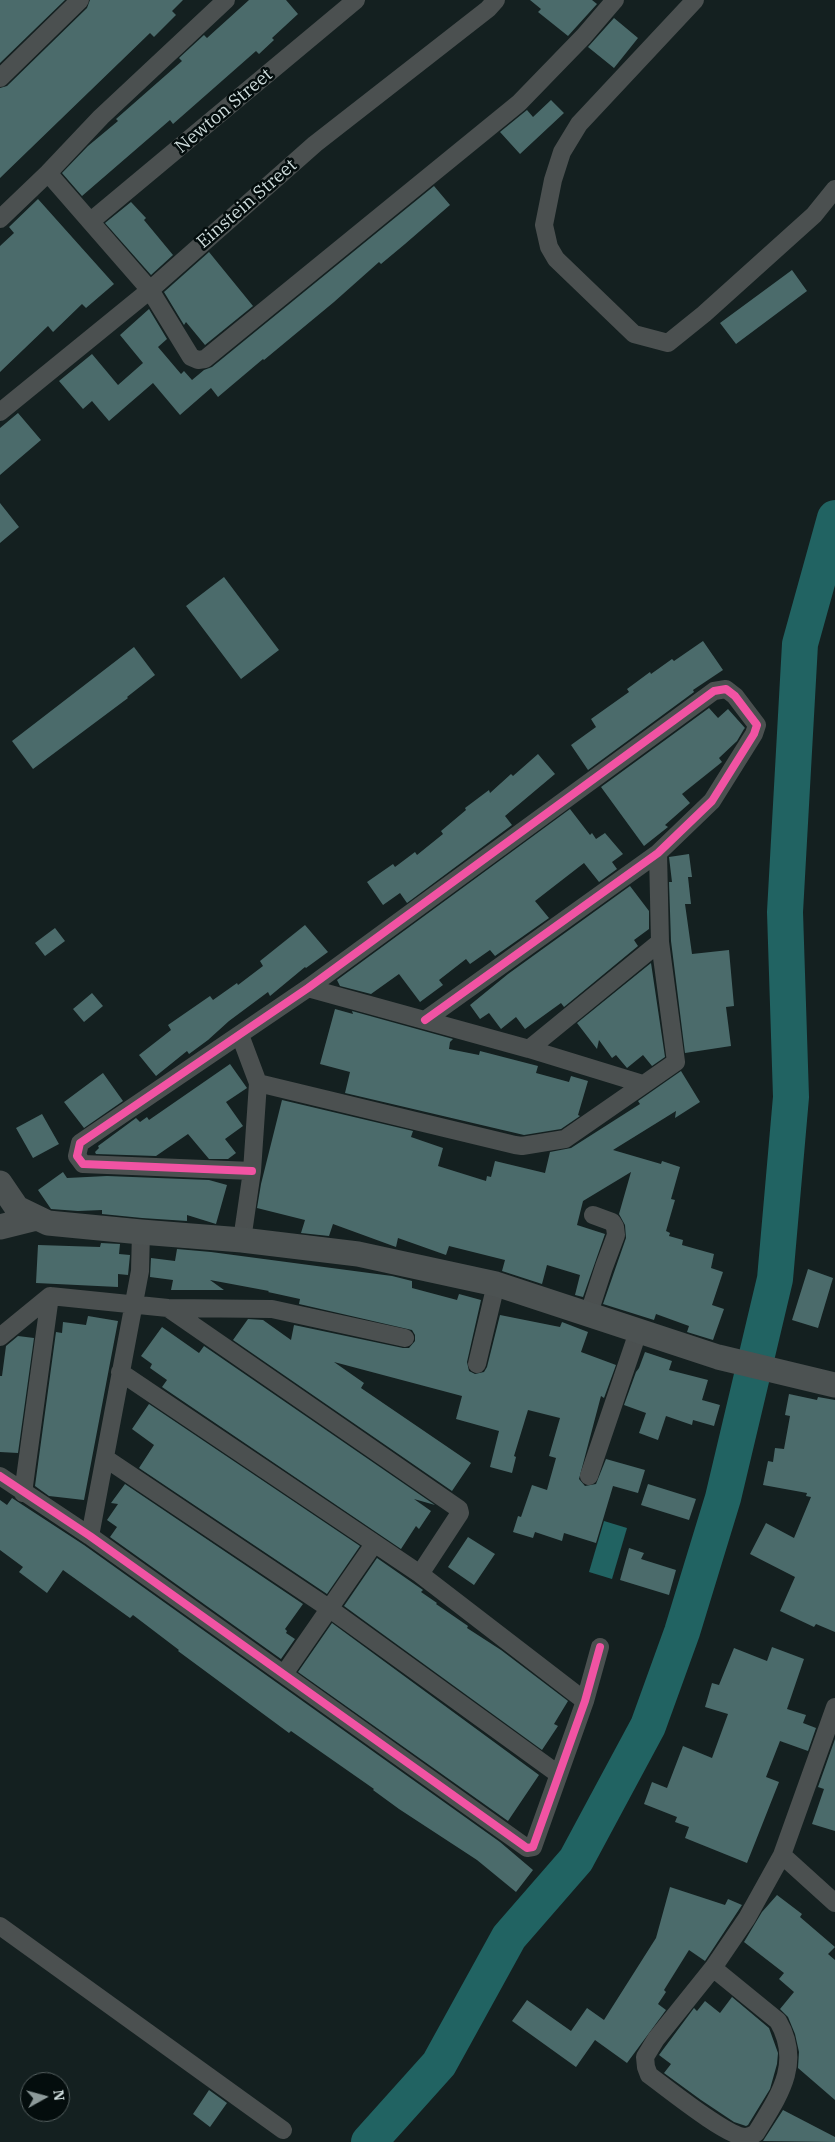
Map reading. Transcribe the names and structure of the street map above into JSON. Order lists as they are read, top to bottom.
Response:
{
  "streets": {
    "street": ["Newton Street", "Einstein Street"]
  },
  "north": "right"
}
